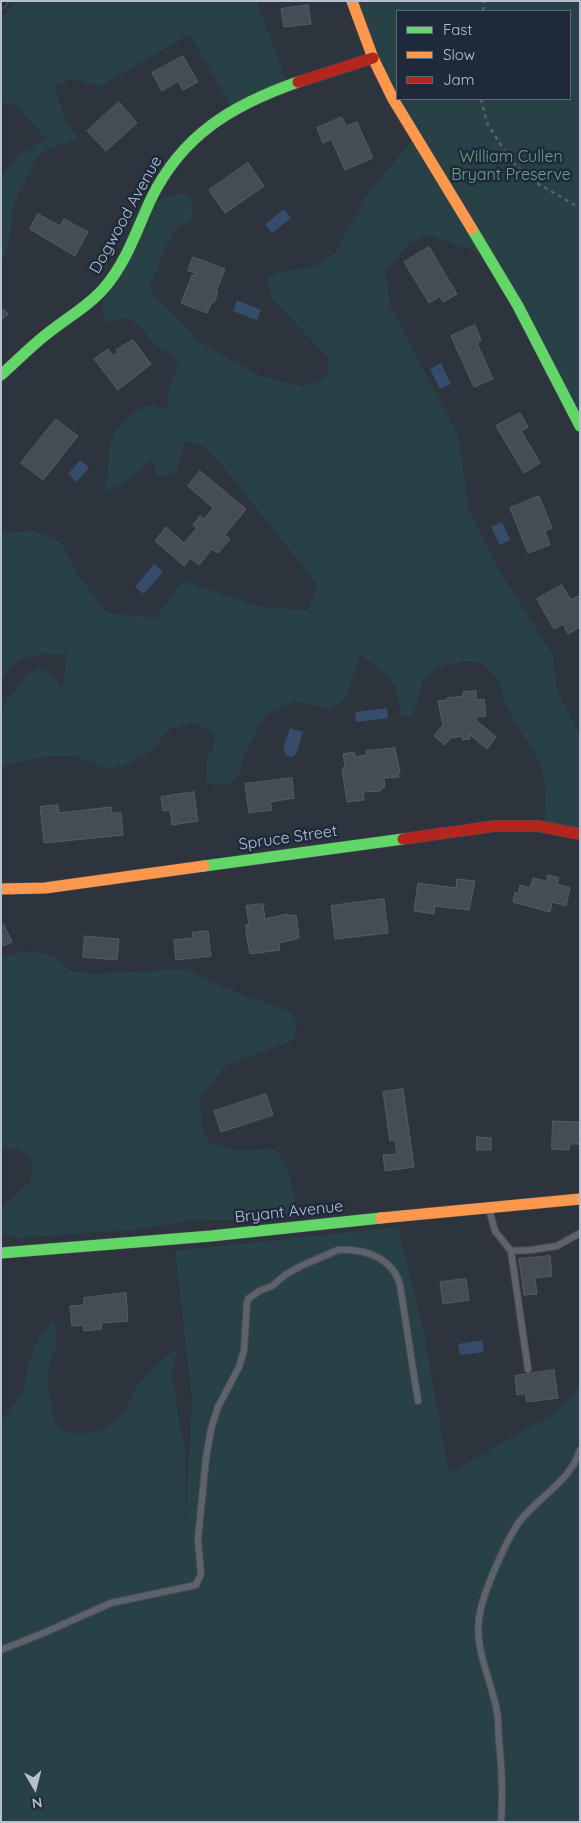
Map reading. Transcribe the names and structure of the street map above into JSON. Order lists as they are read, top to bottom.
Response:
{
  "streets": {
    "street": ["Dogwood Avenue", "Spruce Street", "Bryant Avenue"]
  },
  "parks": ["William Cullen Bryant Preserve"],
  "legend": ["Fast", "Slow", "Jam"],
  "north": "bottom"
}
